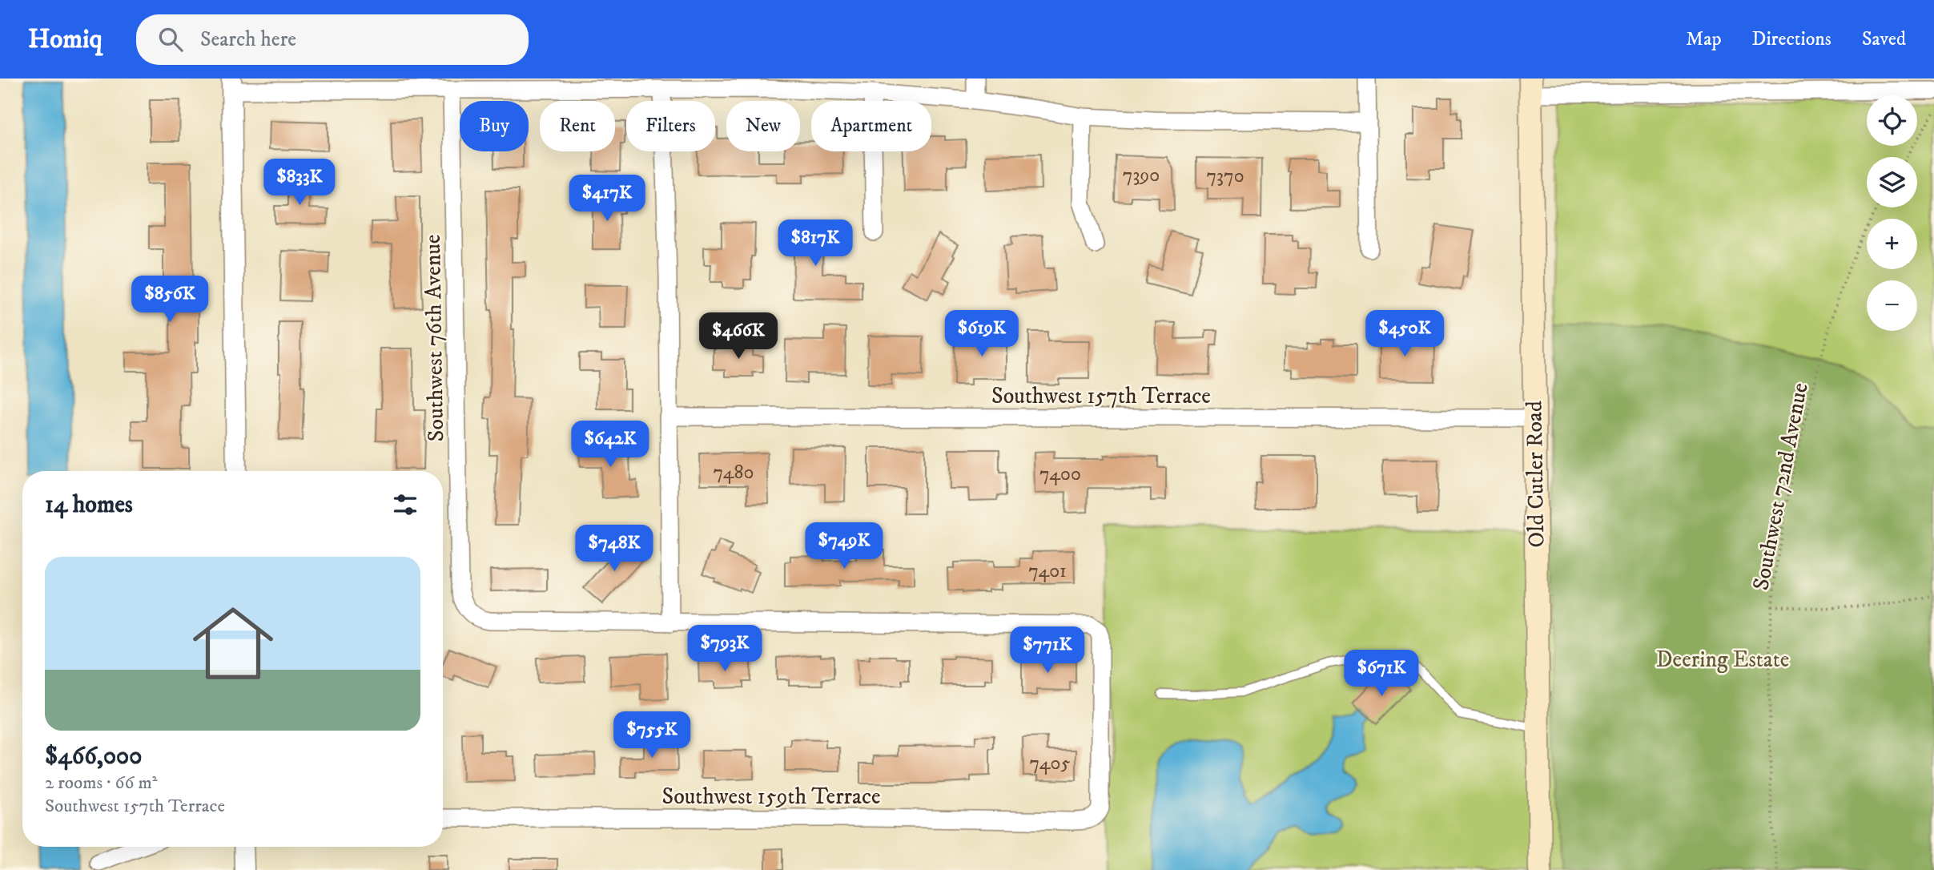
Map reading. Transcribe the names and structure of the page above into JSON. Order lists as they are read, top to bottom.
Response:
{
  "streets": {
    "main road": ["Old Cutler Road"],
    "street": ["Southwest 76th Avenue", "Southwest 157th Terrace", "Southwest 159th Terrace"],
    "path": ["Southwest 72nd Avenue"]
  },
  "crossings": [
    ["Southwest 76th Avenue", "Southwest 159th Terrace"],
    ["Southwest 157th Terrace", "Old Cutler Road"]
  ],
  "parks": ["Deering Estate"],
  "house_numbers": [
    "7390",
    "7370",
    "7480",
    "7400",
    "7401",
    "7405"
  ],
  "page": {
    "header": "Homiq",
    "search": "Search here",
    "nav": ["Map", "Directions", "Saved"],
    "map_buttons": ["+", "−"],
    "chip": [
      "Buy",
      "Rent",
      "Filters",
      "New",
      "Apartment"
    ],
    "price": [
      "$833K",
      "$417K",
      "$817K",
      "$856K",
      "$619K",
      "$450K",
      "$466K",
      "$642K",
      "$749K",
      "$748K",
      "$793K",
      "$771K",
      "$671K",
      "$755K"
    ],
    "heading": "14 homes",
    "list": [
      {
        "name": "$466,000",
        "note": "2 rooms · 66 m² · Southwest 157th Terrace"
      }
    ]
  }
}
